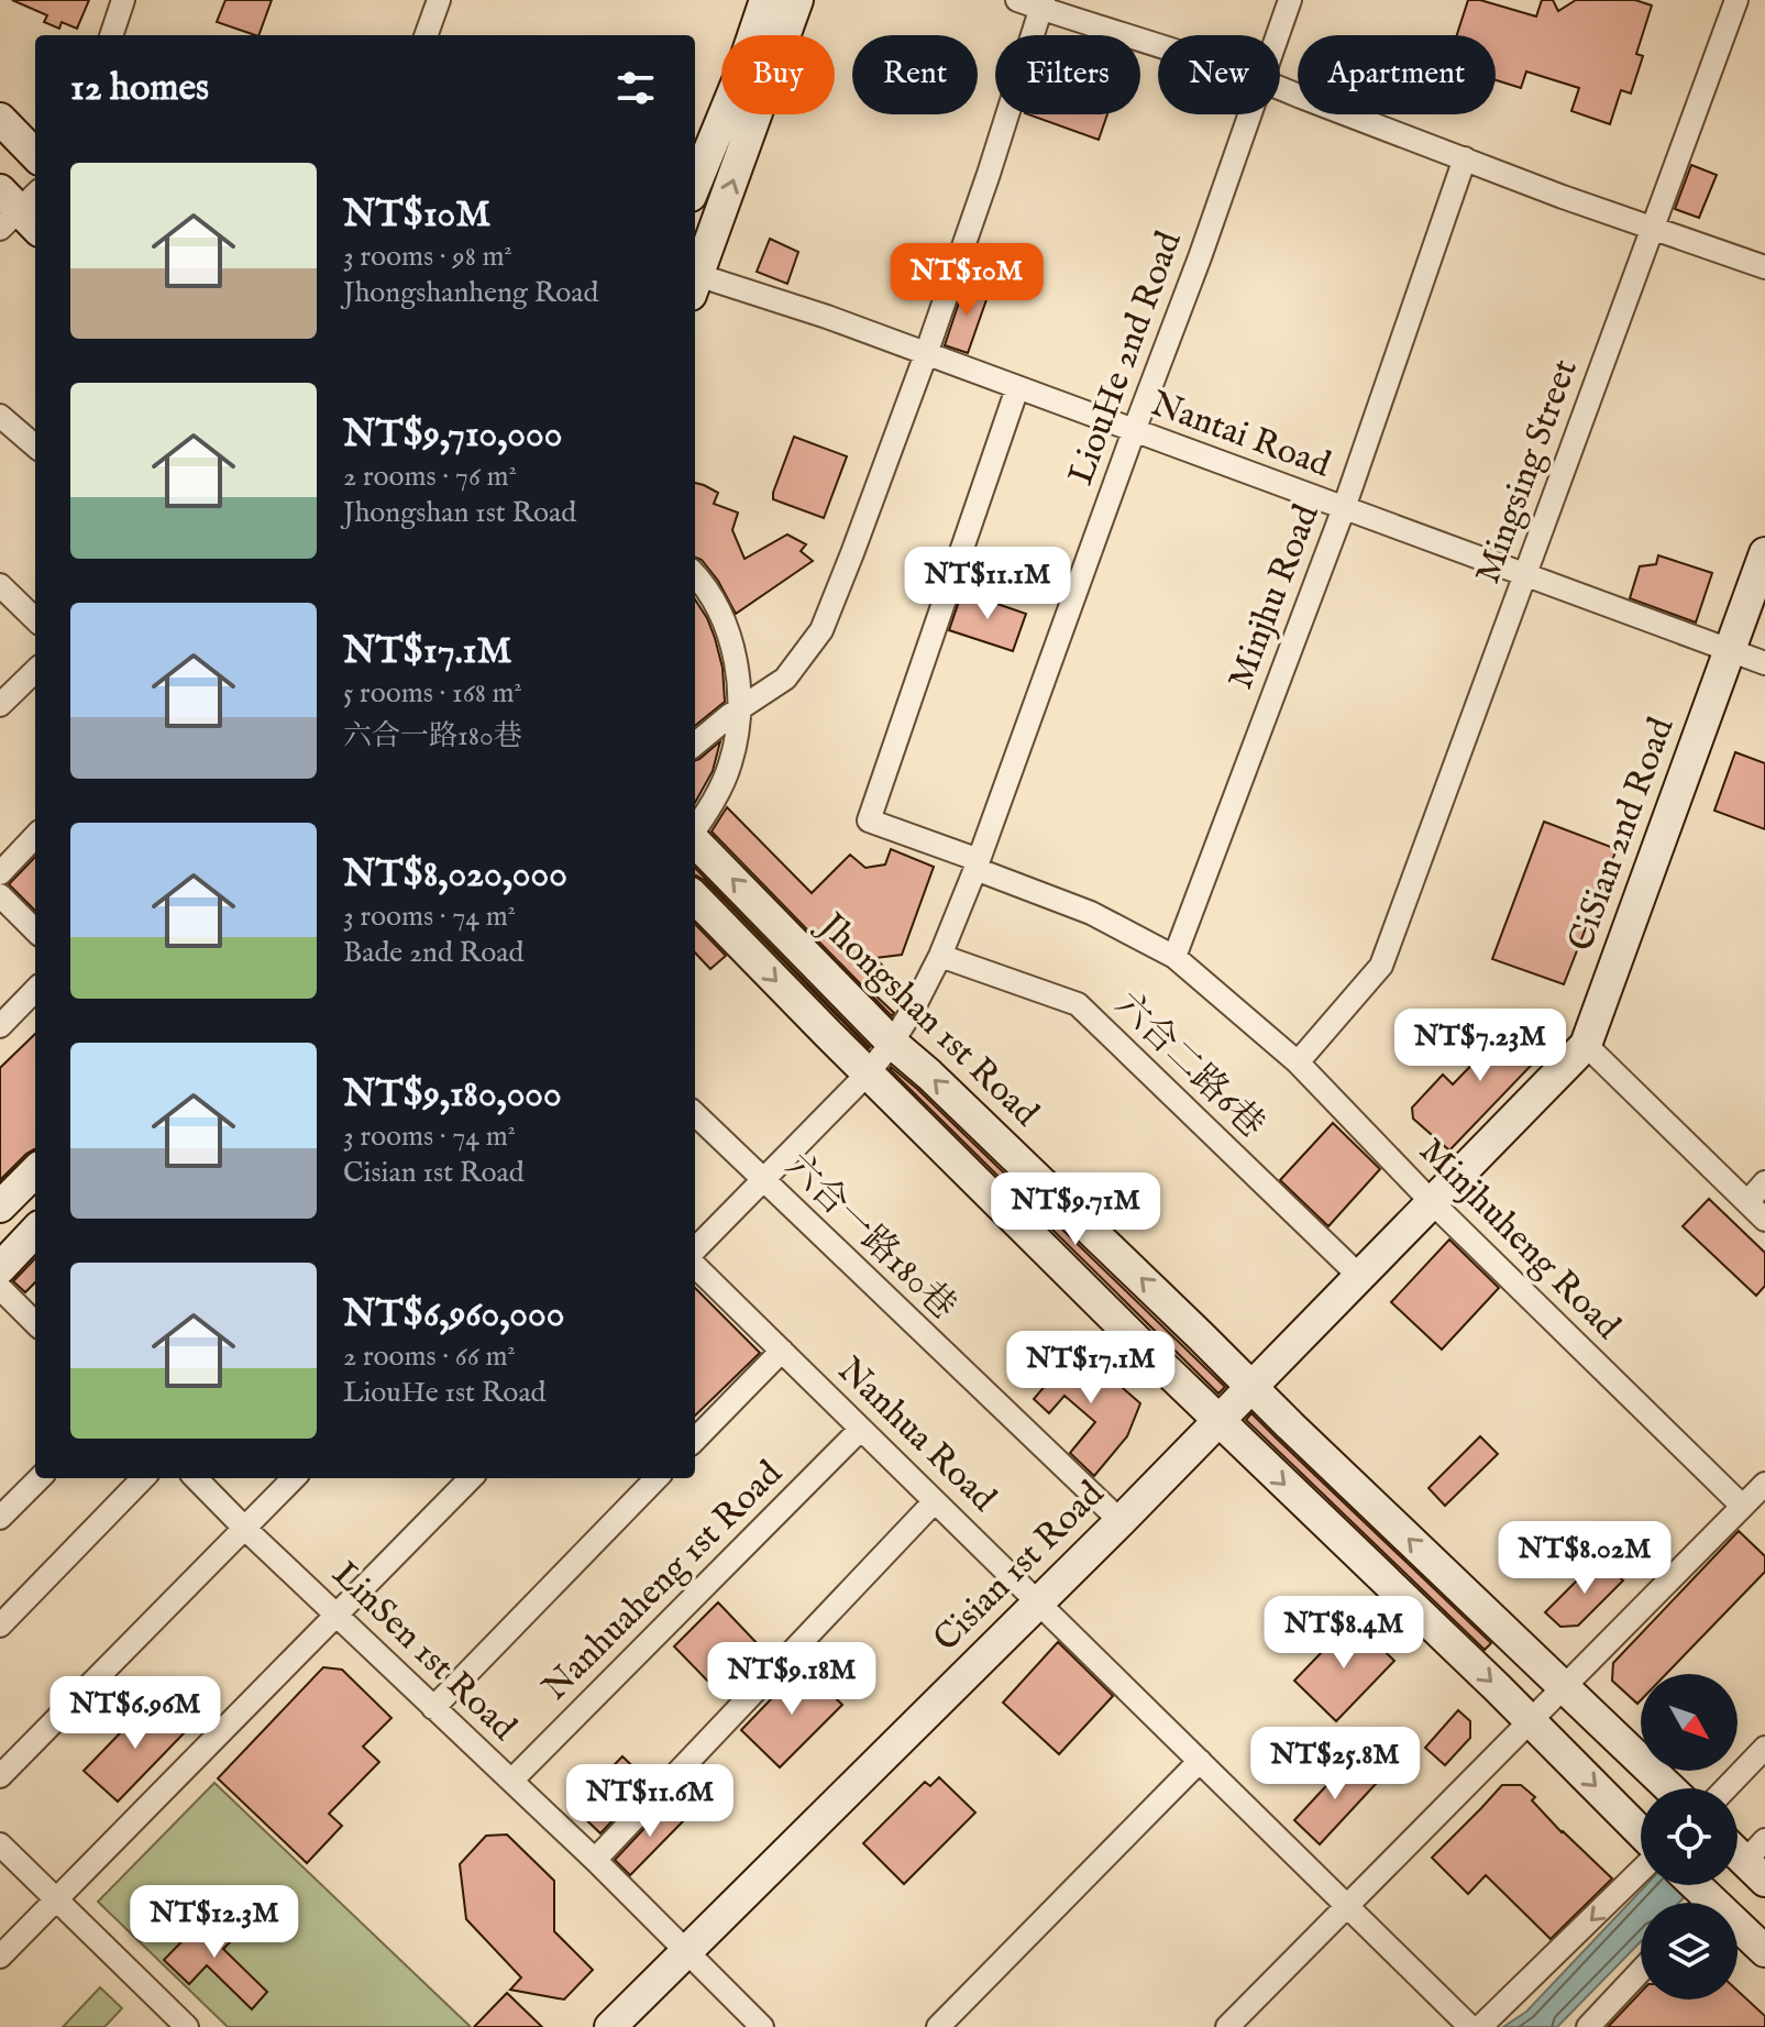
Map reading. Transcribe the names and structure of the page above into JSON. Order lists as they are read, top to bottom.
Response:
{
  "streets": {
    "main road": ["CiSian 2nd Road", "Jhongshan 1st Road", "Cisian 1st Road"],
    "street": [
      "LiouHe 2nd Road",
      "Nantai Road",
      "Mingsing Street",
      "Minjhu Road",
      "六合二路6巷",
      "六合一路180巷",
      "Minjhuheng Road",
      "Nanhua Road",
      "Nanhuaheng 1st Road",
      "LinSen 1st Road"
    ]
  },
  "crossings": [
    ["LiouHe 2nd Road", "Nantai Road"],
    ["LiouHe 2nd Road", "Jhongshan 1st Road"],
    ["LiouHe 2nd Road", "六合二路6巷"],
    ["LiouHe 2nd Road", "六合一路180巷"],
    ["LiouHe 2nd Road", "Minjhuheng Road"],
    ["Nantai Road", "Mingsing Street"],
    ["Nantai Road", "Minjhu Road"],
    ["Nantai Road", "CiSian 2nd Road"],
    ["Nantai Road", "Minjhuheng Road"],
    ["Mingsing Street", "Minjhuheng Road"],
    ["Minjhu Road", "Minjhuheng Road"],
    ["CiSian 2nd Road", "Jhongshan 1st Road"],
    ["CiSian 2nd Road", "六合二路6巷"],
    ["CiSian 2nd Road", "Minjhuheng Road"],
    ["CiSian 2nd Road", "Cisian 1st Road"],
    ["六合一路180巷", "Cisian 1st Road"],
    ["Nanhua Road", "Cisian 1st Road"],
    ["Nanhua Road", "Nanhuaheng 1st Road"],
    ["Cisian 1st Road", "LinSen 1st Road"],
    ["Nanhuaheng 1st Road", "LinSen 1st Road"]
  ],
  "north": "bottom right",
  "page": {
    "chip": [
      "Buy",
      "Rent",
      "Filters",
      "New",
      "Apartment"
    ],
    "heading": "12 homes",
    "list": [
      {
        "name": "NT$10M",
        "note": "3 rooms · 98 m² · Jhongshanheng Road"
      },
      {
        "name": "NT$9,710,000",
        "note": "2 rooms · 76 m² · Jhongshan 1st Road"
      },
      {
        "name": "NT$17.1M",
        "note": "5 rooms · 168 m² · 六合一路180巷"
      },
      {
        "name": "NT$8,020,000",
        "note": "3 rooms · 74 m² · Bade 2nd Road"
      },
      {
        "name": "NT$9,180,000",
        "note": "3 rooms · 74 m² · Cisian 1st Road"
      },
      {
        "name": "NT$6,960,000",
        "note": "2 rooms · 66 m² · LiouHe 1st Road"
      }
    ],
    "price": [
      "NT$10M",
      "NT$11.1M",
      "NT$7.23M",
      "NT$9.71M",
      "NT$17.1M",
      "NT$8.02M",
      "NT$8.4M",
      "NT$9.18M",
      "NT$6.96M",
      "NT$25.8M",
      "NT$11.6M",
      "NT$12.3M"
    ]
  }
}
